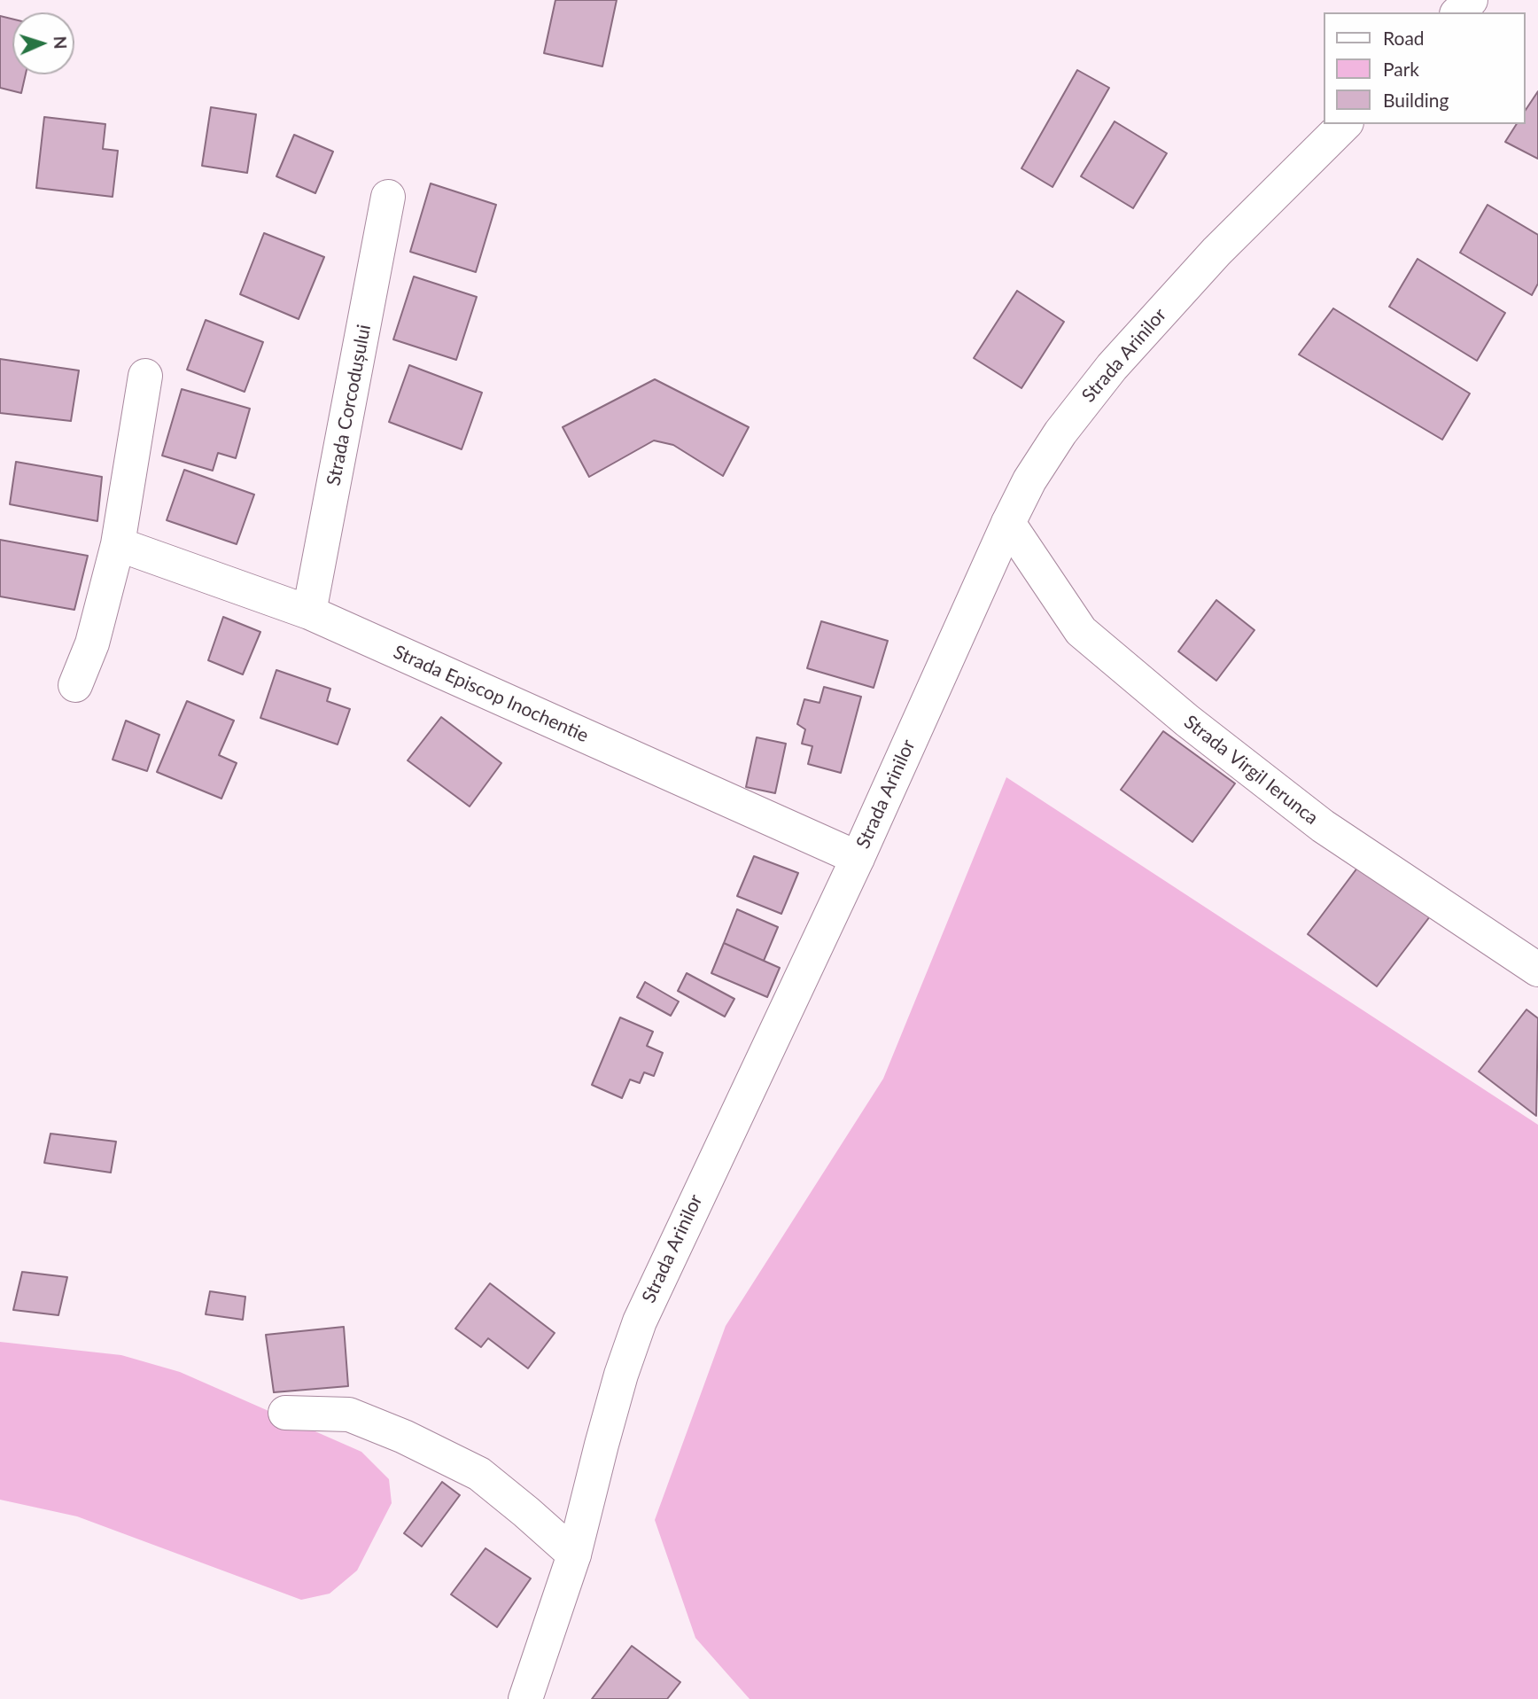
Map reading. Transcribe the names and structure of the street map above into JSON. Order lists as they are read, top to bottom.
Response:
{
  "streets": {
    "street": [
      "Strada Arinilor",
      "Strada Corcodușului",
      "Strada Episcop Inochentie",
      "Strada Virgil Ierunca"
    ]
  },
  "crossings": [
    ["Strada Arinilor", "Strada Episcop Inochentie"],
    ["Strada Arinilor", "Strada Virgil Ierunca"],
    ["Strada Corcodușului", "Strada Episcop Inochentie"]
  ],
  "legend": ["Road", "Park", "Building"],
  "north": "right"
}
